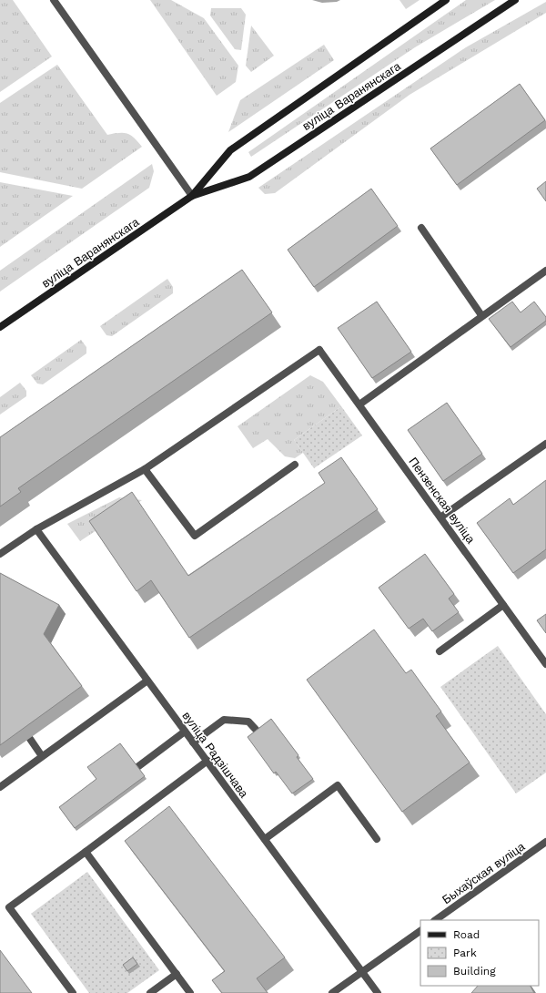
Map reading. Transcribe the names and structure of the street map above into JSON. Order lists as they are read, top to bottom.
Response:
{
  "streets": {
    "main road": ["вуліца Варанянскага"],
    "street": ["Пензенская вуліца", "вуліца Радзішчава", "Быхаўская вуліца"]
  },
  "legend": ["Road", "Park", "Building"]
}
